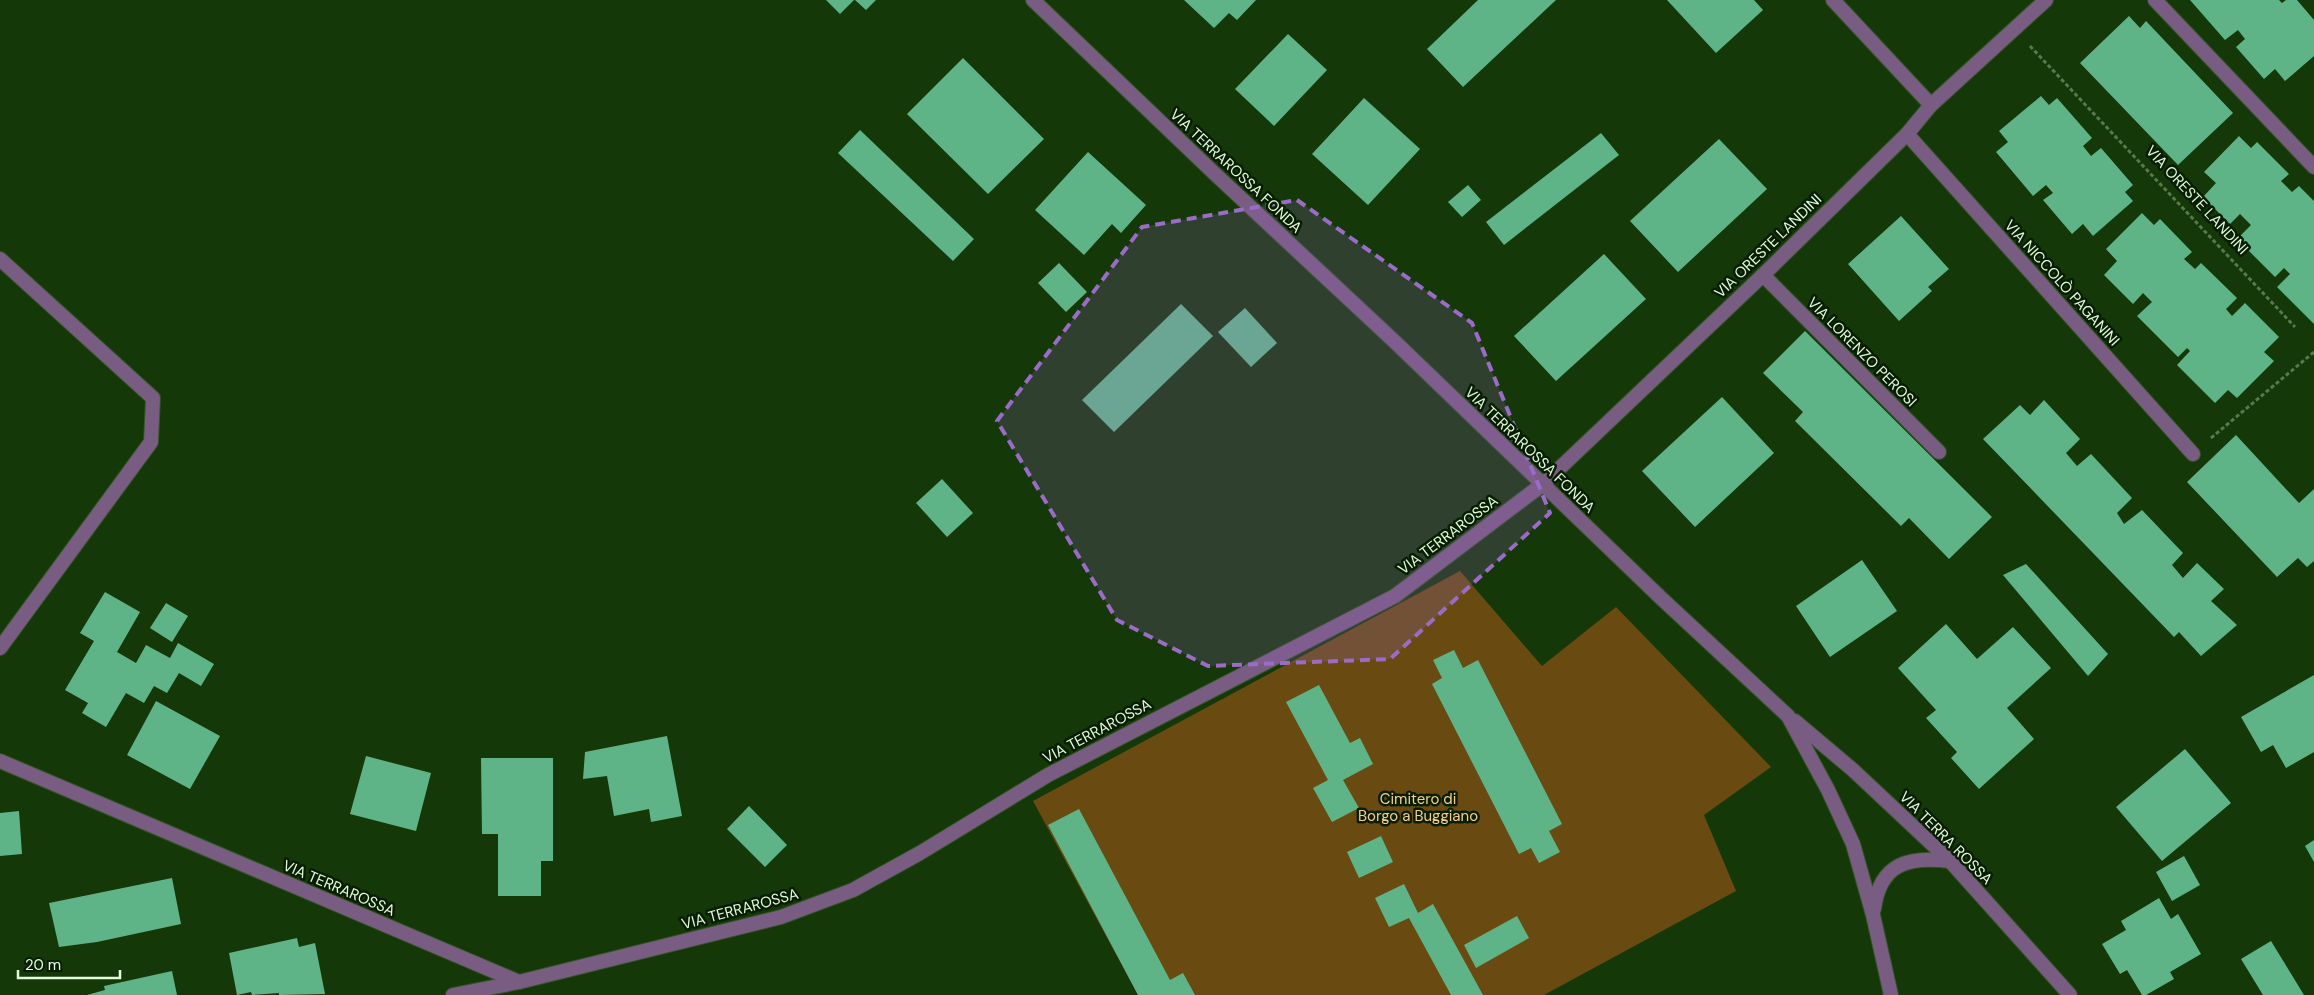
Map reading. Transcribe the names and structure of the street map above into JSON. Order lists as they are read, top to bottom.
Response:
{
  "streets": {
    "street": [
      "VIA TERRAROSSA FONDA",
      "VIA ORESTE LANDINI",
      "VIA NICCOLÒ PAGANINI",
      "VIA LORENZO PEROSI",
      "VIA TERRAROSSA",
      "VIA TERRA ROSSA"
    ]
  },
  "crossings": [
    ["VIA TERRAROSSA FONDA", "VIA ORESTE LANDINI"],
    ["VIA TERRAROSSA FONDA", "VIA TERRAROSSA"],
    ["VIA TERRAROSSA FONDA", "VIA TERRA ROSSA"],
    ["VIA ORESTE LANDINI", "VIA NICCOLÒ PAGANINI"],
    ["VIA ORESTE LANDINI", "VIA LORENZO PEROSI"],
    ["VIA ORESTE LANDINI", "VIA TERRAROSSA"]
  ],
  "parks": ["Cimitero di Borgo a Buggiano"],
  "scale_bar": "20 m"
}
